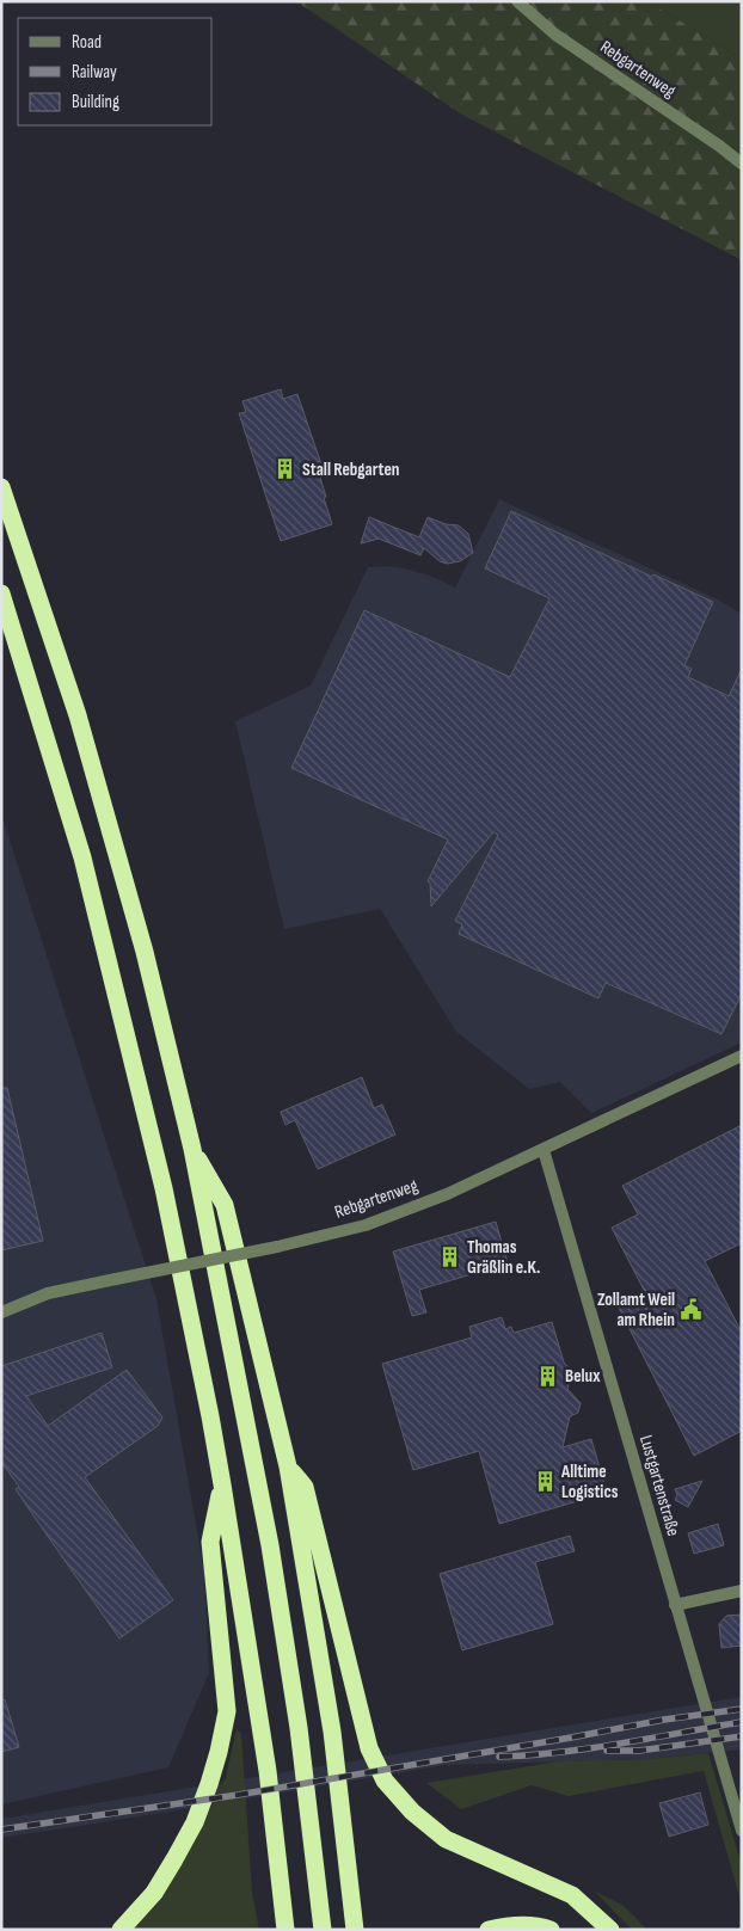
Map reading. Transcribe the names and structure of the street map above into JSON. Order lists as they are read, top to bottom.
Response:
{
  "streets": {
    "street": ["Rebgartenweg", "Lustgartenstraße"]
  },
  "crossings": [
    ["Rebgartenweg", "Lustgartenstraße"]
  ],
  "places": {
    "building": [
      "Stall Rebgarten",
      "Thomas Gräßlin e.K.",
      "Belux",
      "Alltime Logistics"
    ],
    "public building": ["Zollamt Weil am Rhein"]
  },
  "legend": ["Road", "Railway", "Building"]
}
